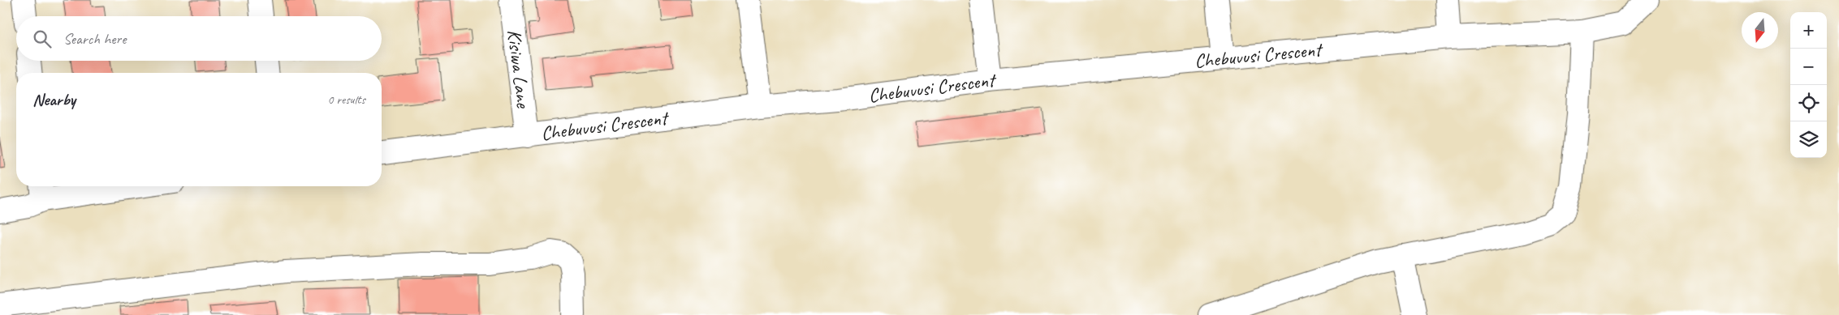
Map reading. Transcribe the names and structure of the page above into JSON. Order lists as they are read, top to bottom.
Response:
{
  "streets": {
    "street": ["Chebuvusi Crescent", "Kisiwa Lane"]
  },
  "crossings": [
    ["Chebuvusi Crescent", "Kisiwa Lane"]
  ],
  "north": "bottom",
  "page": {
    "map_buttons": ["+", "−"],
    "search": "Search here",
    "heading": ["Nearby", "0 results"]
  }
}
